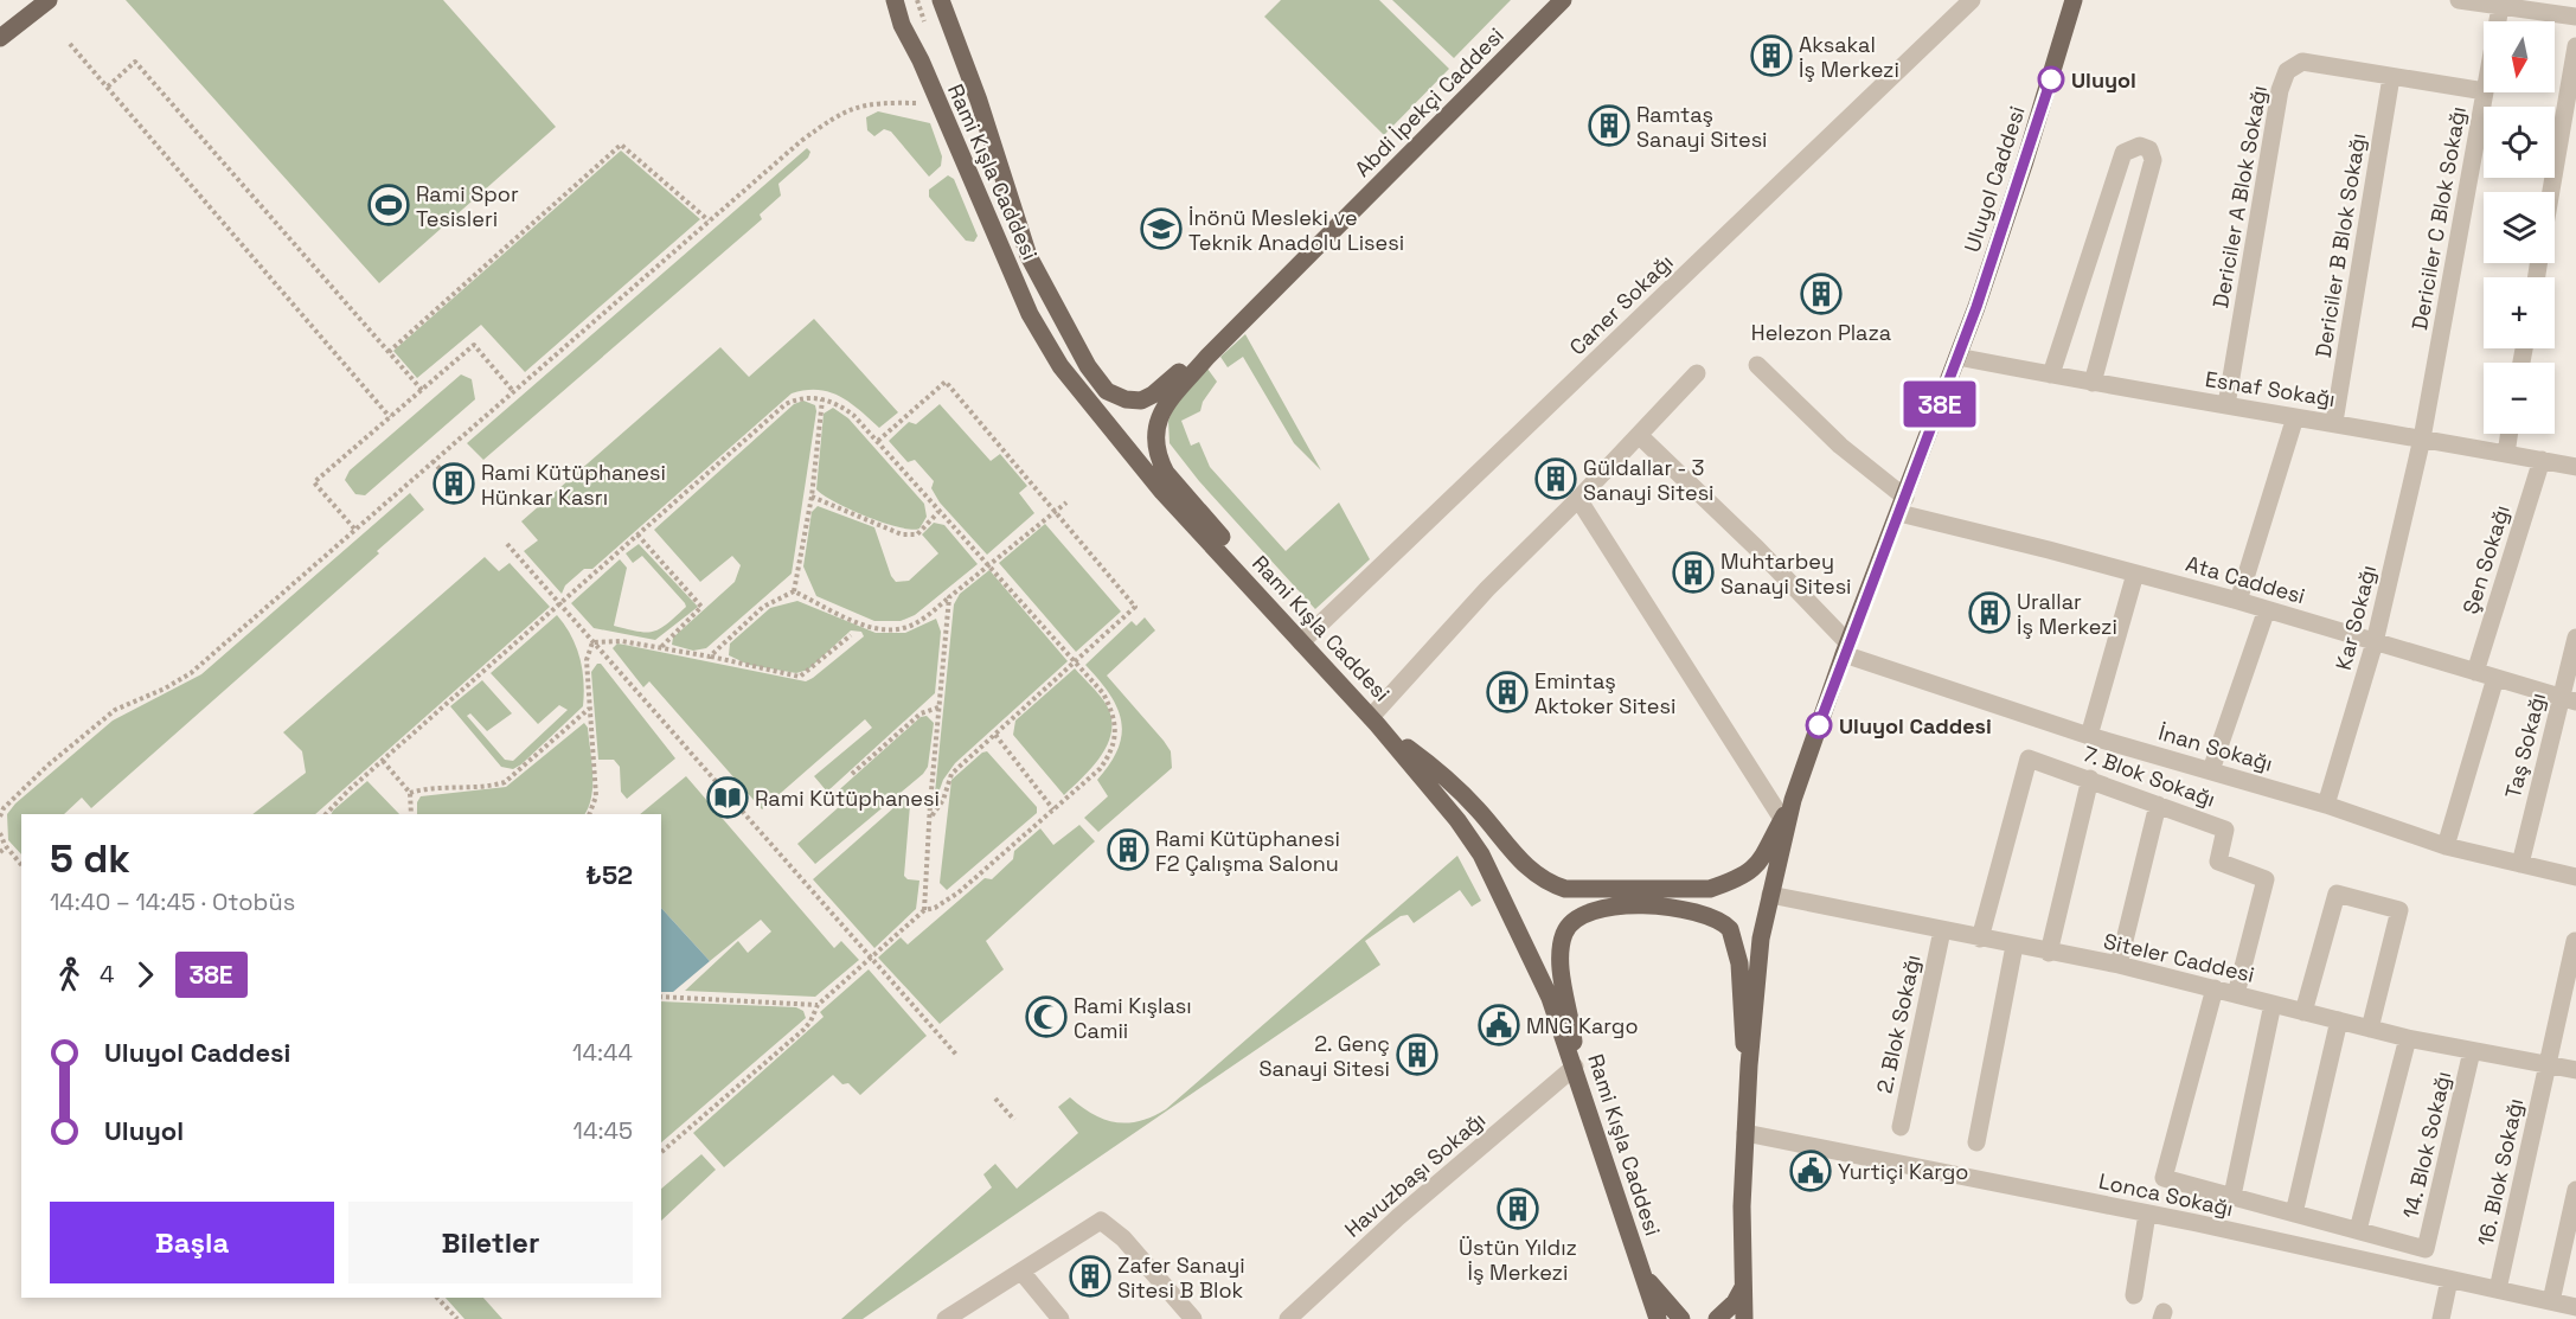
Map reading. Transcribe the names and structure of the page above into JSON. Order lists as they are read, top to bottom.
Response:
{
  "streets": {
    "main road": ["Abdi İpekçi Caddesi", "Rami Kışla Caddesi", "Uluyol Caddesi"],
    "street": [
      "Dericiler A Blok Sokağı",
      "Dericiler C Blok Sokağı",
      "Dericiler B Blok Sokağı",
      "Caner Sokağı",
      "Esnaf Sokağı",
      "Şen Sokağı",
      "Ata Caddesi",
      "Kar Sokağı",
      "Taş Sokağı",
      "İnan Sokağı",
      "7. Blok Sokağı",
      "Siteler Caddesi",
      "2. Blok Sokağı",
      "14. Blok Sokağı",
      "16. Blok Sokağı",
      "Havuzbaşı Sokağı",
      "Lonca Sokağı"
    ]
  },
  "crossings": [
    ["Abdi İpekçi Caddesi", "Rami Kışla Caddesi"],
    ["Rami Kışla Caddesi", "Caner Sokağı"],
    ["Rami Kışla Caddesi", "Havuzbaşı Sokağı"],
    ["Uluyol Caddesi", "Esnaf Sokağı"],
    ["Uluyol Caddesi", "Ata Caddesi"],
    ["Uluyol Caddesi", "İnan Sokağı"],
    ["Uluyol Caddesi", "Siteler Caddesi"],
    ["Uluyol Caddesi", "Lonca Sokağı"],
    ["Dericiler A Blok Sokağı", "Dericiler B Blok Sokağı"],
    ["Dericiler A Blok Sokağı", "Esnaf Sokağı"],
    ["Dericiler C Blok Sokağı", "Esnaf Sokağı"],
    ["Dericiler C Blok Sokağı", "Kar Sokağı"],
    ["Dericiler B Blok Sokağı", "Esnaf Sokağı"],
    ["Esnaf Sokağı", "Şen Sokağı"],
    ["Esnaf Sokağı", "Kar Sokağı"],
    ["Şen Sokağı", "Ata Caddesi"],
    ["Ata Caddesi", "Kar Sokağı"],
    ["Ata Caddesi", "Taş Sokağı"],
    ["Kar Sokağı", "İnan Sokağı"],
    ["Taş Sokağı", "İnan Sokağı"],
    ["7. Blok Sokağı", "Siteler Caddesi"],
    ["Siteler Caddesi", "2. Blok Sokağı"],
    ["Siteler Caddesi", "14. Blok Sokağı"],
    ["Siteler Caddesi", "16. Blok Sokağı"],
    ["16. Blok Sokağı", "Lonca Sokağı"]
  ],
  "places": {
    "building": [
      "Aksakal İş Merkezi",
      "Ramtaş Sanayi Sitesi",
      "Helezon Plaza",
      "Güldallar - 3 Sanayi Sitesi",
      "Rami Kütüphanesi Hünkar Kasrı",
      "Muhtarbey Sanayi Sitesi",
      "Urallar İş Merkezi",
      "Emintaş Aktoker Sitesi",
      "Rami Kütüphanesi F2 Çalışma Salonu",
      "2. Genç Sanayi Sitesi",
      "Üstün Yıldız İş Merkezi",
      "Zafer Sanayi Sitesi B Blok"
    ],
    "other": ["Uluyol", "Uluyol Caddesi"],
    "sports": ["Rami Spor Tesisleri"],
    "school or university": ["İnönü Mesleki ve Teknik Anadolu Lisesi"],
    "library": ["Rami Kütüphanesi"],
    "mosque": ["Rami Kışlası Camii"],
    "public building": ["MNG Kargo", "Yurtiçi Kargo"]
  },
  "lines": ["bus line 38E"],
  "north": "bottom",
  "page": {
    "on_map": "38E",
    "map_buttons": ["+", "−"],
    "heading": ["5 dk", "14:40 – 14:45 · Otobüs", "₺52"],
    "legs": ["4", "38E"],
    "list": [
      {
        "name": "Uluyol Caddesi",
        "value": "14:44"
      },
      {
        "name": "Uluyol",
        "value": "14:45"
      }
    ],
    "buttons": ["Başla", "Biletler"]
  }
}
